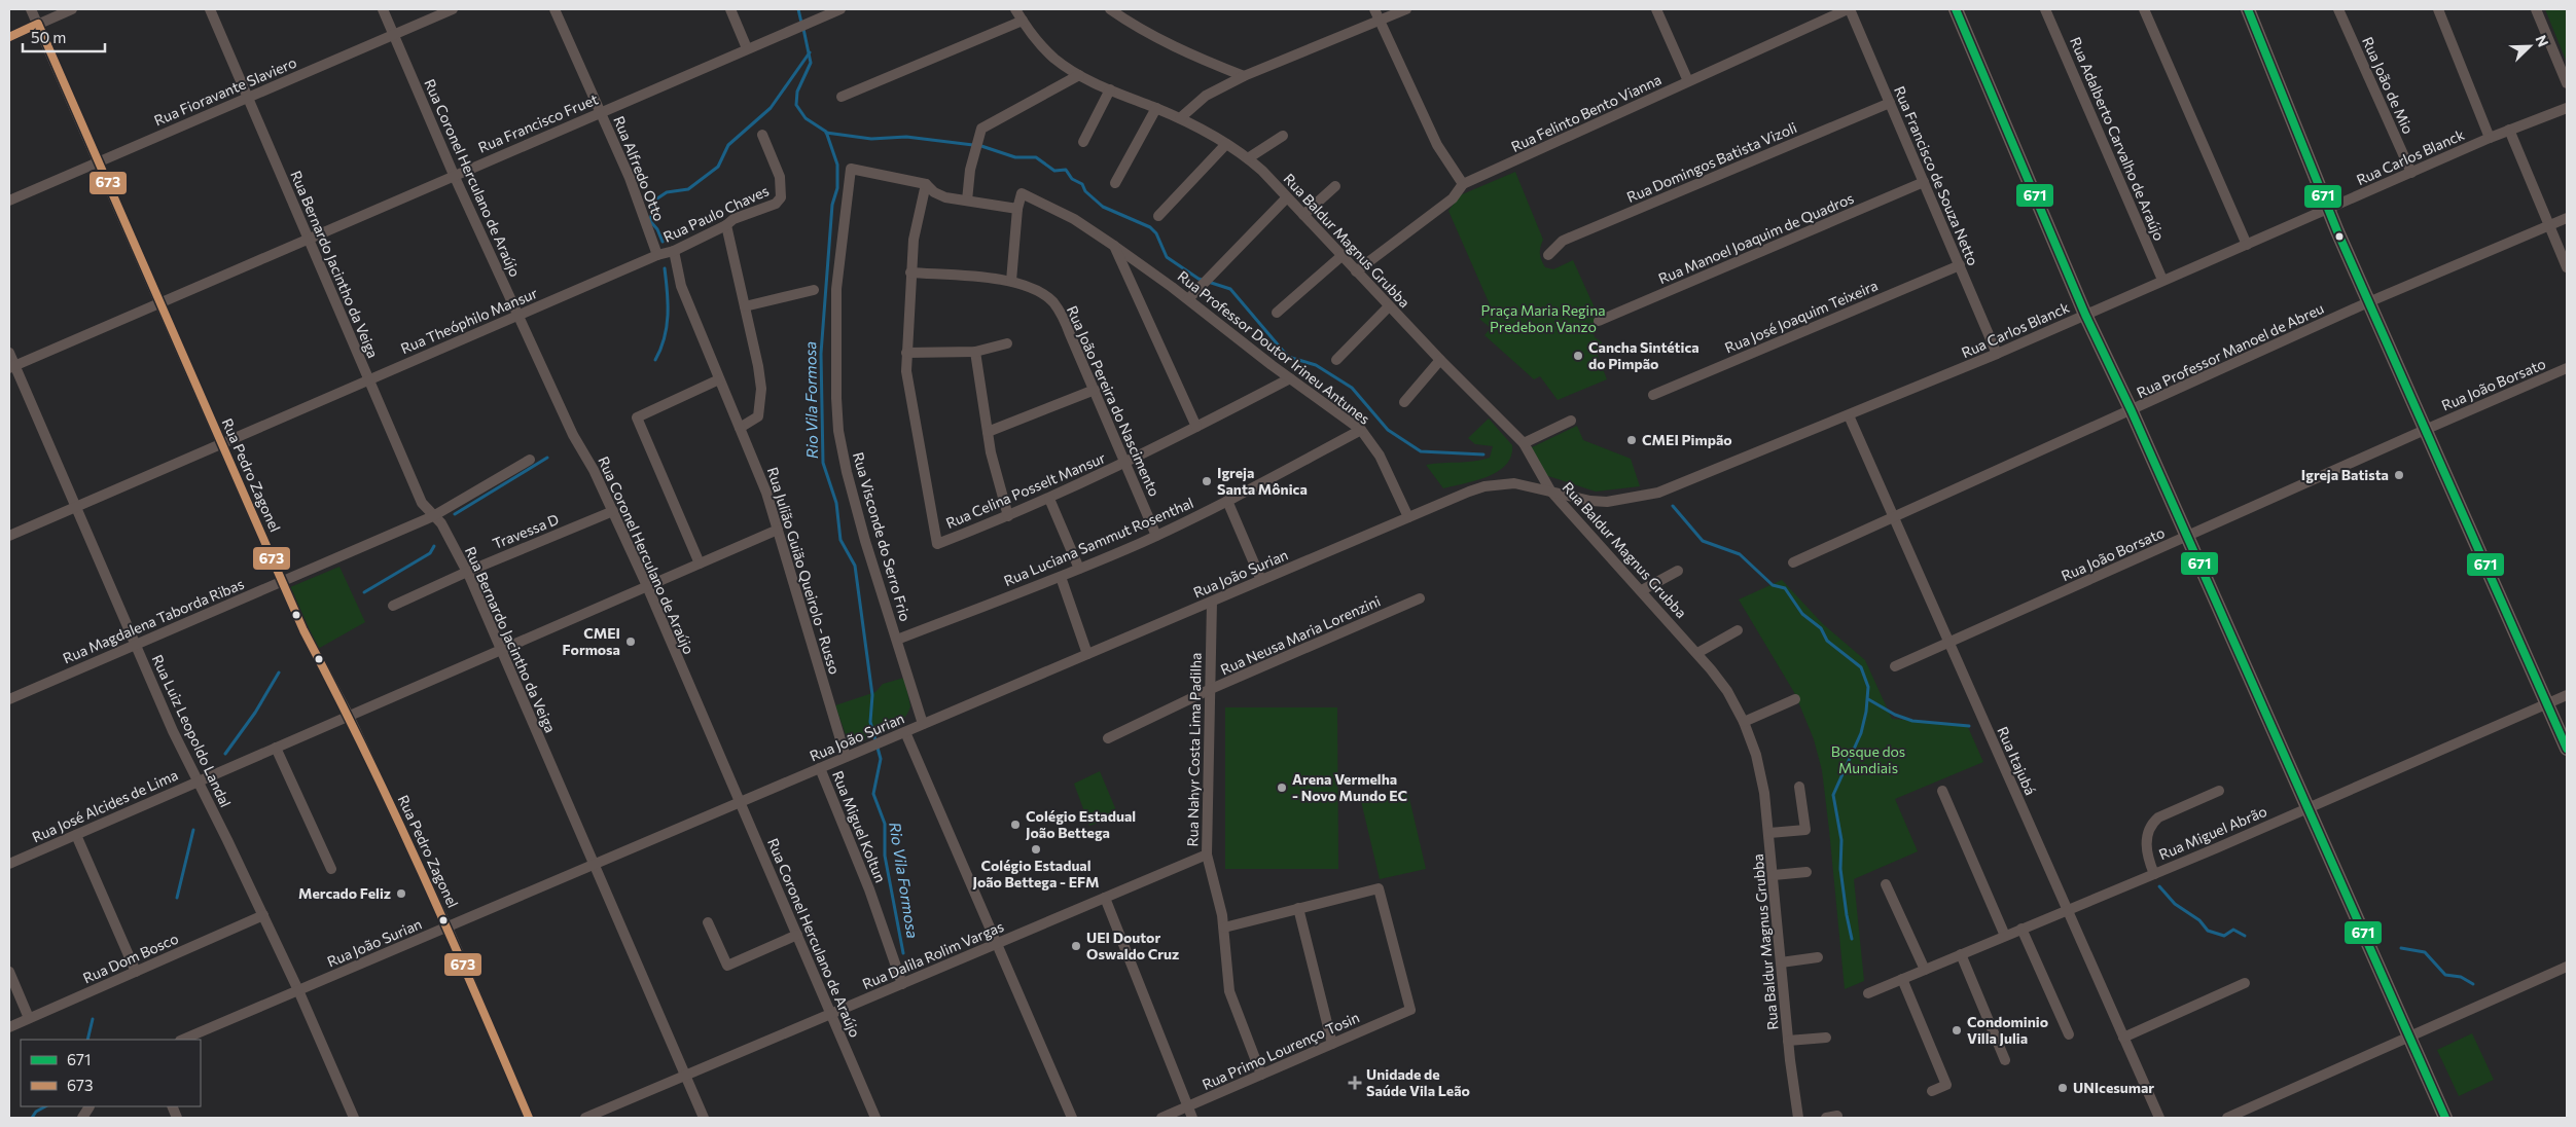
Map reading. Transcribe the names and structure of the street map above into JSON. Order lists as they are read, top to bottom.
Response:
{
  "streets": {
    "street": [
      "Rua João de Mio",
      "Rua Fioravante Slaviero",
      "Rua Felinto Bento Vianna",
      "Rua Francisco Fruet",
      "Rua Adalberto Carvalho de Araújo",
      "Rua Carlos Blanck",
      "Rua Domingos Batista Vizoli",
      "Rua Alfredo Otto",
      "Rua Francisco de Souza Netto",
      "Rua Coronel Herculano de Araújo",
      "Rua Paulo Chaves",
      "Rua Manoel Joaquim de Quadros",
      "Rua Baldur Magnus Grubba",
      "Rua Bernardo Jacintho da Veiga",
      "Rua José Joaquim Teixeira",
      "Rua Theóphilo Mansur",
      "Rua Professor Doutor Irineu Antunes",
      "Rua Professor Manoel de Abreu",
      "Rua João Borsato",
      "Rua João Pereira do Nascimento",
      "Rua Pedro Zagonel",
      "Rua Celina Posselt Mansur",
      "Travessa D",
      "Rua Visconde do Serro Frio",
      "Rua Luciana Sammut Rosenthal",
      "Rua Julião Guião Queirolo - Russo",
      "Rua João Surian",
      "Rua Magdalena Taborda Ribas",
      "Rua Neusa Maria Lorenzini",
      "Rua Luiz Leopoldo Landal",
      "Rua Nahyr Costa Lima Padilha",
      "Rua Itajubá",
      "Rua José Alcides de Lima",
      "Rua Miguel Koltun",
      "Rua Miguel Abrão",
      "Rua Dalila Rolim Vargas",
      "Rua Dom Bosco",
      "Rua Primo Lourenço Tosin"
    ]
  },
  "crossings": [
    ["Rua João de Mio", "Rua Carlos Blanck"],
    ["Rua Fioravante Slaviero", "Rua Coronel Herculano de Araújo"],
    ["Rua Fioravante Slaviero", "Rua Bernardo Jacintho da Veiga"],
    ["Rua Fioravante Slaviero", "Rua Pedro Zagonel"],
    ["Rua Felinto Bento Vianna", "Rua Francisco de Souza Netto"],
    ["Rua Felinto Bento Vianna", "Rua Baldur Magnus Grubba"],
    ["Rua Francisco Fruet", "Rua Alfredo Otto"],
    ["Rua Francisco Fruet", "Rua Coronel Herculano de Araújo"],
    ["Rua Francisco Fruet", "Rua Bernardo Jacintho da Veiga"],
    ["Rua Francisco Fruet", "Rua Pedro Zagonel"],
    ["Rua Francisco Fruet", "Rua Luiz Leopoldo Landal"],
    ["Rua Adalberto Carvalho de Araújo", "Rua Carlos Blanck"],
    ["Rua Carlos Blanck", "Rua Francisco de Souza Netto"],
    ["Rua Carlos Blanck", "Rua Baldur Magnus Grubba"],
    ["Rua Carlos Blanck", "Rua João Surian"],
    ["Rua Carlos Blanck", "Rua Itajubá"],
    ["Rua Domingos Batista Vizoli", "Rua Francisco de Souza Netto"],
    ["Rua Alfredo Otto", "Rua Paulo Chaves"],
    ["Rua Alfredo Otto", "Rua Theóphilo Mansur"],
    ["Rua Alfredo Otto", "Rua Julião Guião Queirolo - Russo"],
    ["Rua Francisco de Souza Netto", "Rua Manoel Joaquim de Quadros"],
    ["Rua Francisco de Souza Netto", "Rua José Joaquim Teixeira"],
    ["Rua Coronel Herculano de Araújo", "Rua Theóphilo Mansur"],
    ["Rua Coronel Herculano de Araújo", "Travessa D"],
    ["Rua Coronel Herculano de Araújo", "Rua João Surian"],
    ["Rua Coronel Herculano de Araújo", "Rua José Alcides de Lima"],
    ["Rua Coronel Herculano de Araújo", "Rua Dalila Rolim Vargas"],
    ["Rua Paulo Chaves", "Rua Theóphilo Mansur"],
    ["Rua Paulo Chaves", "Rua Julião Guião Queirolo - Russo"],
    ["Rua Baldur Magnus Grubba", "Rua João Surian"],
    ["Rua Bernardo Jacintho da Veiga", "Rua Theóphilo Mansur"],
    ["Rua Bernardo Jacintho da Veiga", "Travessa D"],
    ["Rua Bernardo Jacintho da Veiga", "Rua João Surian"],
    ["Rua Bernardo Jacintho da Veiga", "Rua Magdalena Taborda Ribas"],
    ["Rua Bernardo Jacintho da Veiga", "Rua José Alcides de Lima"],
    ["Rua Bernardo Jacintho da Veiga", "Rua Dalila Rolim Vargas"],
    ["Rua Theóphilo Mansur", "Rua Pedro Zagonel"],
    ["Rua Theóphilo Mansur", "Rua Julião Guião Queirolo - Russo"],
    ["Rua Theóphilo Mansur", "Rua Luiz Leopoldo Landal"],
    ["Rua Professor Doutor Irineu Antunes", "Rua Celina Posselt Mansur"],
    ["Rua Professor Doutor Irineu Antunes", "Rua Luciana Sammut Rosenthal"],
    ["Rua Professor Doutor Irineu Antunes", "Rua João Surian"],
    ["Rua Professor Manoel de Abreu", "Rua Itajubá"],
    ["Rua João Borsato", "Rua Itajubá"],
    ["Rua João Pereira do Nascimento", "Rua Celina Posselt Mansur"],
    ["Rua João Pereira do Nascimento", "Rua Luciana Sammut Rosenthal"],
    ["Rua Pedro Zagonel", "Rua João Surian"],
    ["Rua Pedro Zagonel", "Rua Magdalena Taborda Ribas"],
    ["Rua Pedro Zagonel", "Rua José Alcides de Lima"],
    ["Rua Visconde do Serro Frio", "Rua Luciana Sammut Rosenthal"],
    ["Rua Visconde do Serro Frio", "Rua João Surian"],
    ["Rua Julião Guião Queirolo - Russo", "Rua João Surian"],
    ["Rua Julião Guião Queirolo - Russo", "Rua José Alcides de Lima"],
    ["Rua João Surian", "Rua Luiz Leopoldo Landal"],
    ["Rua João Surian", "Rua Nahyr Costa Lima Padilha"],
    ["Rua João Surian", "Rua Miguel Koltun"],
    ["Rua Magdalena Taborda Ribas", "Rua Luiz Leopoldo Landal"],
    ["Rua Neusa Maria Lorenzini", "Rua Nahyr Costa Lima Padilha"],
    ["Rua Luiz Leopoldo Landal", "Rua José Alcides de Lima"],
    ["Rua Luiz Leopoldo Landal", "Rua Dom Bosco"],
    ["Rua Nahyr Costa Lima Padilha", "Rua Dalila Rolim Vargas"],
    ["Rua Nahyr Costa Lima Padilha", "Rua Primo Lourenço Tosin"],
    ["Rua Itajubá", "Rua Miguel Abrão"],
    ["Rua Miguel Koltun", "Rua Dalila Rolim Vargas"]
  ],
  "water": ["Rio Vila Formosa"],
  "parks": ["Praça Maria Regina Predebon Vanzo", "Bosque dos Mundiais"],
  "places": {
    "other": [
      "Cancha Sintética do Pimpão",
      "CMEI Pimpão",
      "Igreja Batista",
      "Igreja Santa Mônica",
      "CMEI Formosa",
      "Arena Vermelha - Novo Mundo EC",
      "Colégio Estadual João Bettega",
      "Colégio Estadual João Bettega - EFM",
      "Mercado Feliz",
      "UEI Doutor Oswaldo Cruz",
      "Condominio Villa Julia",
      "UNIcesumar"
    ],
    "health": ["Unidade de Saúde Vila Leão"]
  },
  "lines": ["transit line 671", "transit line 673"],
  "legend": ["671", "673"],
  "scale_bar": "50 m",
  "north": "top right"
}
